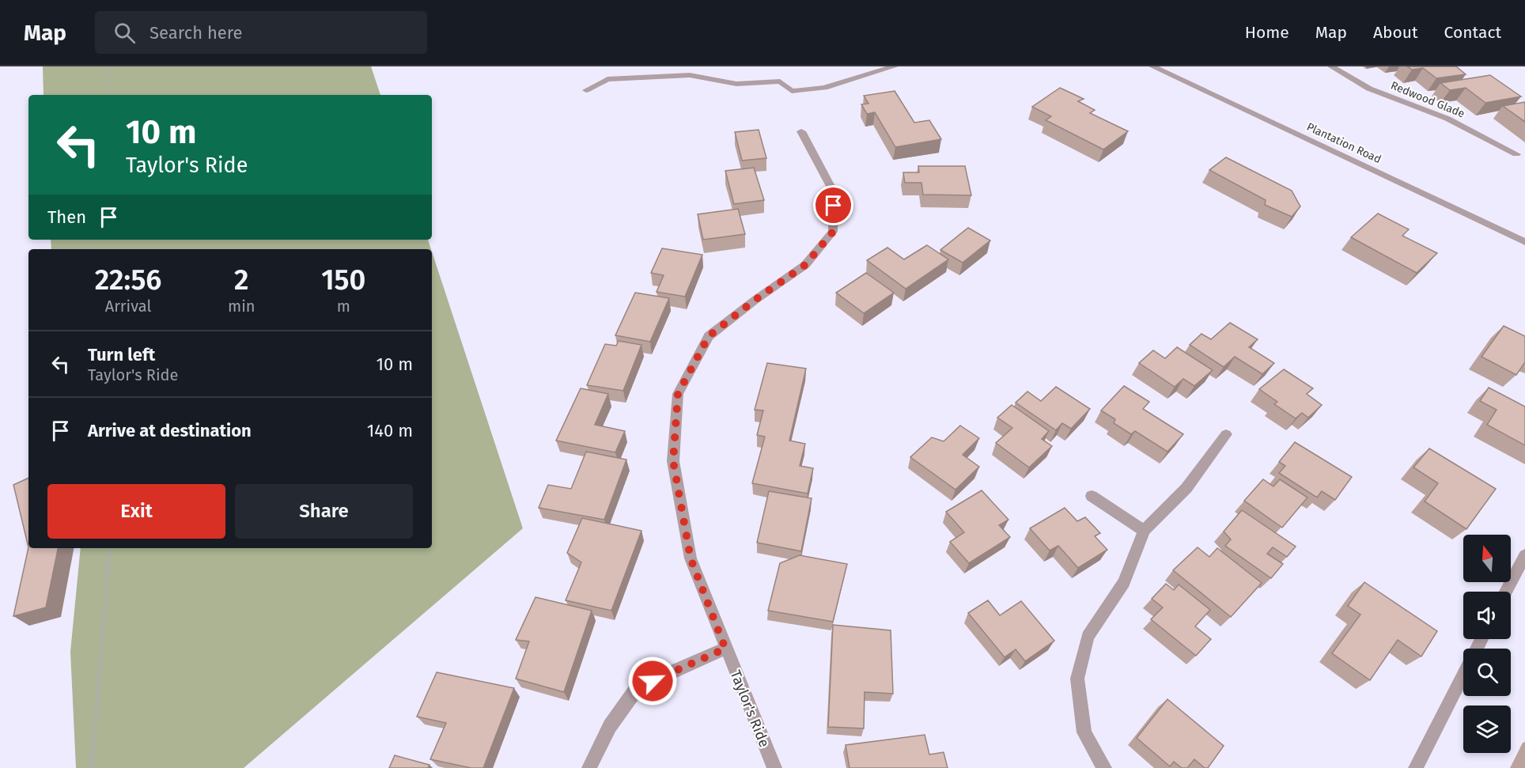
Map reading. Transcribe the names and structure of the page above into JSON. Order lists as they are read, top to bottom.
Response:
{
  "streets": {
    "street": ["Redwood Glade", "Plantation Road", "Taylor's Ride"]
  },
  "north": "top",
  "page": {
    "header": "Map",
    "search": "Search here",
    "nav": [
      "Home",
      "Map",
      "About",
      "Contact"
    ],
    "turn": ["10 m", "Taylor's Ride"],
    "then": "Then",
    "eta": [
      "22:56",
      "Arrival",
      "2",
      "min",
      "150",
      "m"
    ],
    "list": [
      {
        "name": "Turn left",
        "note": "Taylor's Ride",
        "value": "10 m"
      },
      {
        "name": "Arrive at destination",
        "value": "140 m"
      }
    ],
    "buttons": ["Exit", "Share"]
  }
}
